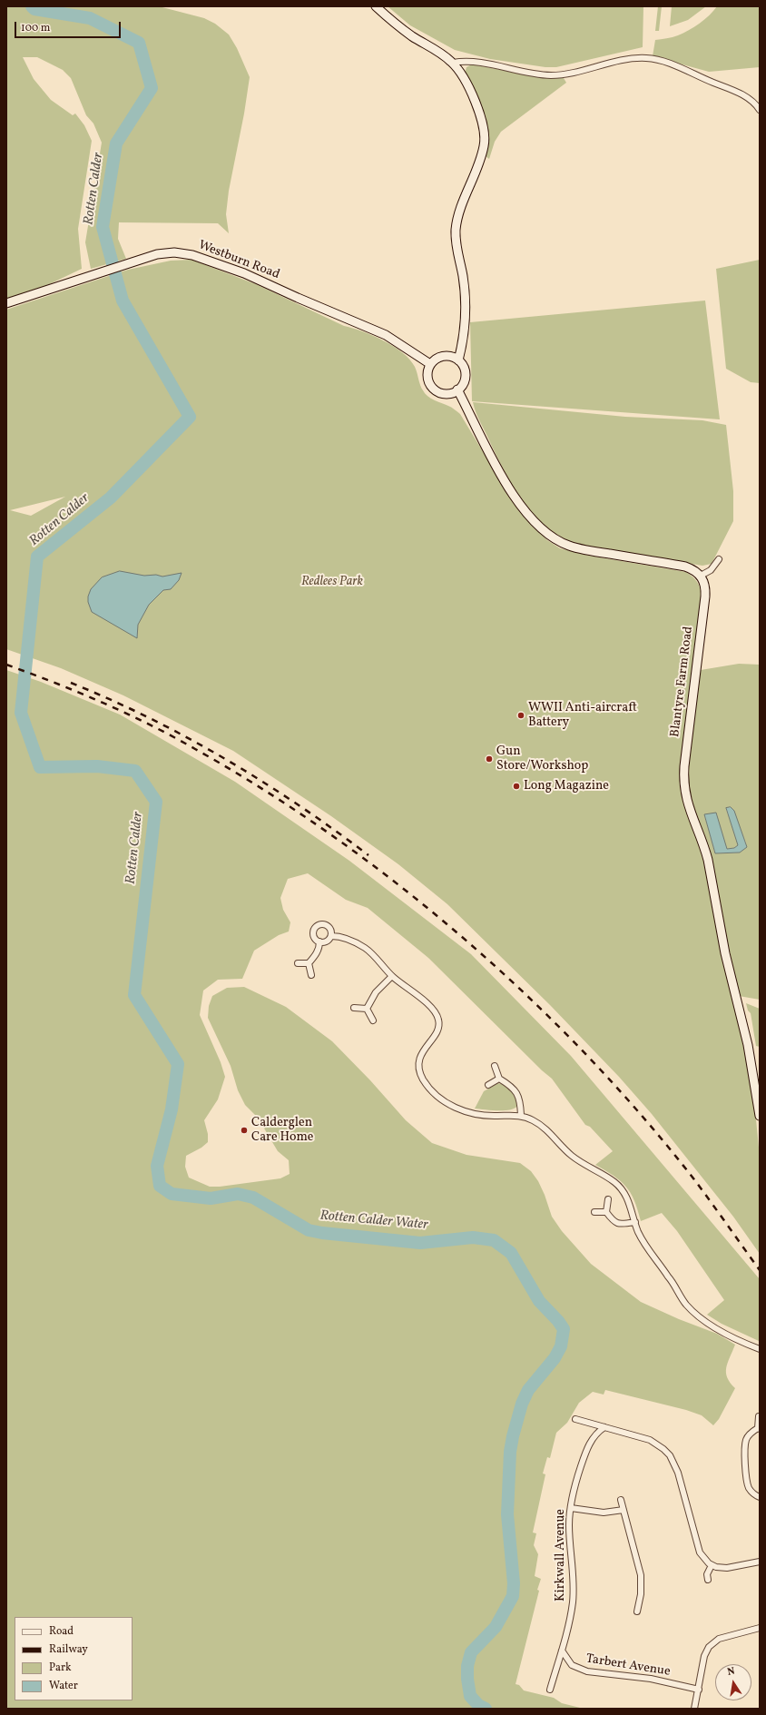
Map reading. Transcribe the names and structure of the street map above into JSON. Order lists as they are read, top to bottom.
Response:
{
  "streets": {
    "main road": ["Westburn Road", "Blantyre Farm Road"],
    "street": ["Kirkwall Avenue", "Tarbert Avenue"]
  },
  "crossings": [
    ["Kirkwall Avenue", "Tarbert Avenue"]
  ],
  "water": ["Rotten Calder", "Rotten Calder Water"],
  "parks": ["Redlees Park"],
  "places": [
    "WWII Anti-aircraft Battery",
    "Gun Store/Workshop",
    "Long Magazine",
    "Calderglen Care Home"
  ],
  "legend": [
    "Road",
    "Railway",
    "Park",
    "Water"
  ],
  "scale_bar": "100 m",
  "north": "top"
}
